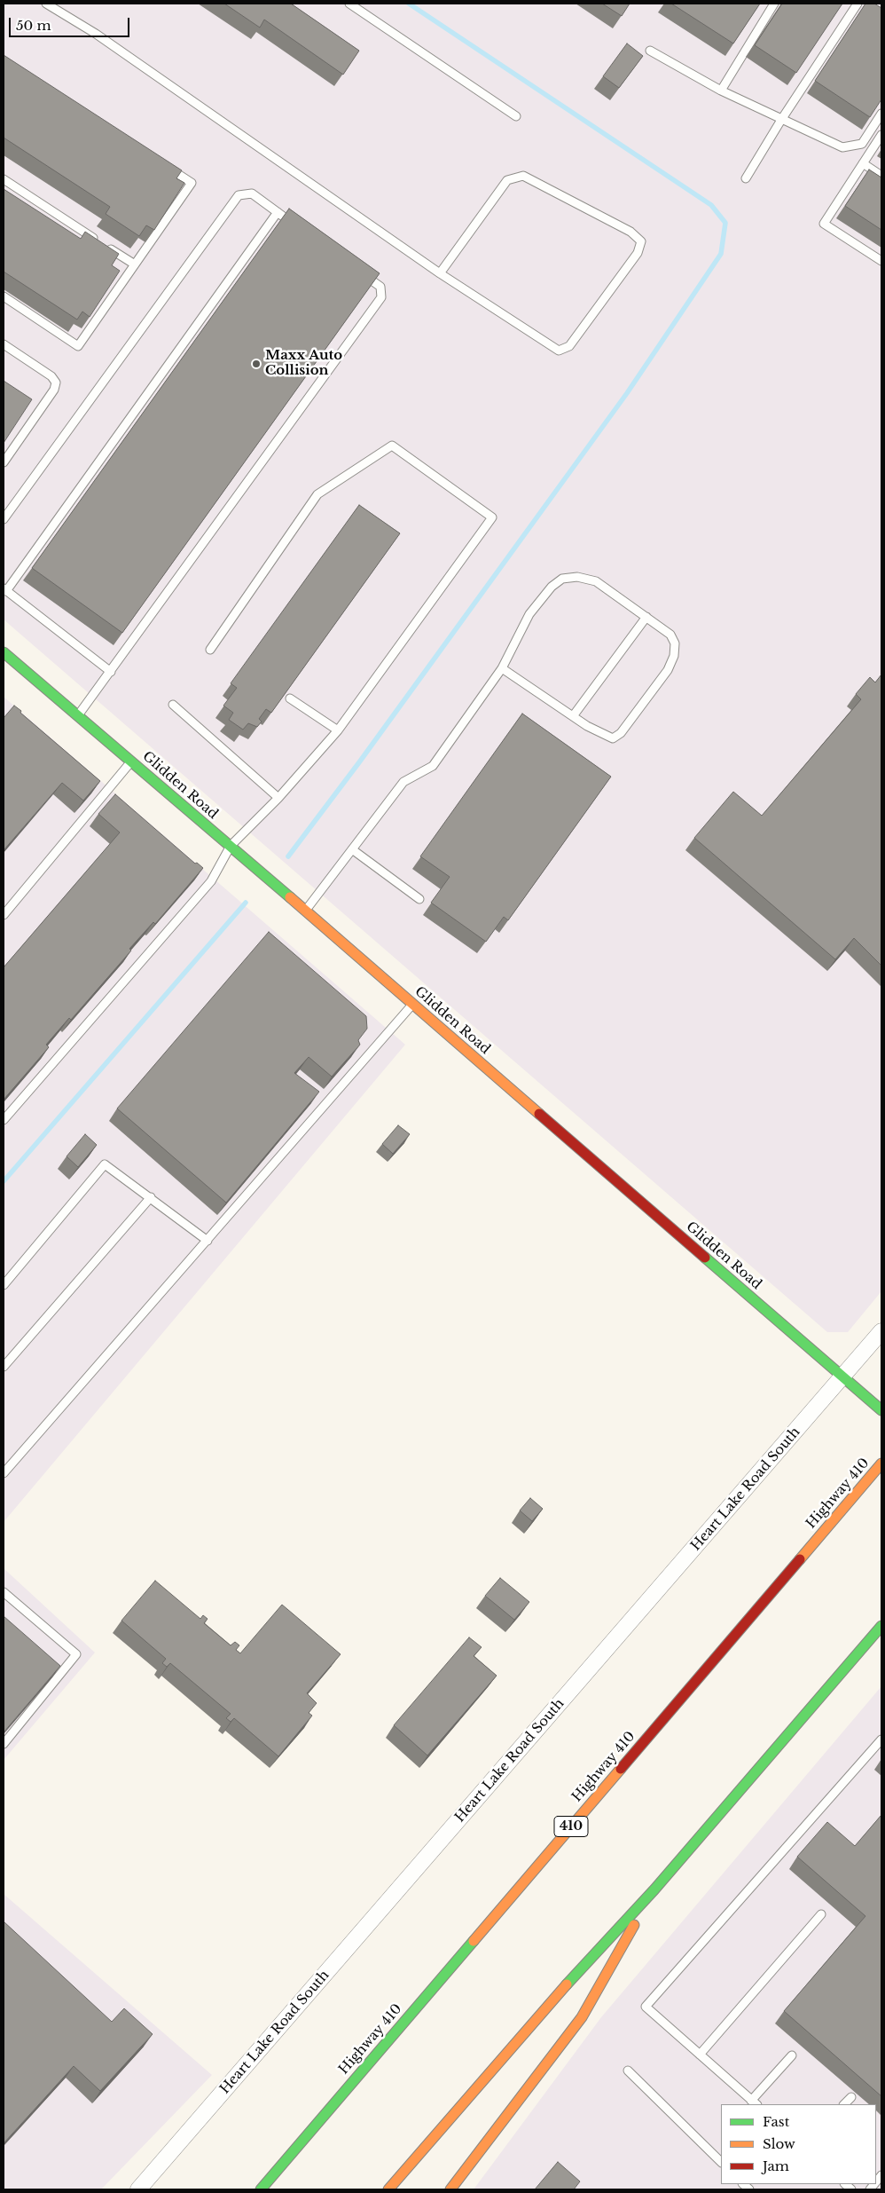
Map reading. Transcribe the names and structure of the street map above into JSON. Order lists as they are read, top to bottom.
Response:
{
  "streets": {
    "main road": ["Glidden Road", "Highway 410", "410"],
    "street": ["Heart Lake Road South"]
  },
  "crossings": [
    ["Glidden Road", "Heart Lake Road South"]
  ],
  "places": ["Maxx Auto Collision"],
  "legend": ["Fast", "Slow", "Jam"],
  "scale_bar": "50 m"
}
